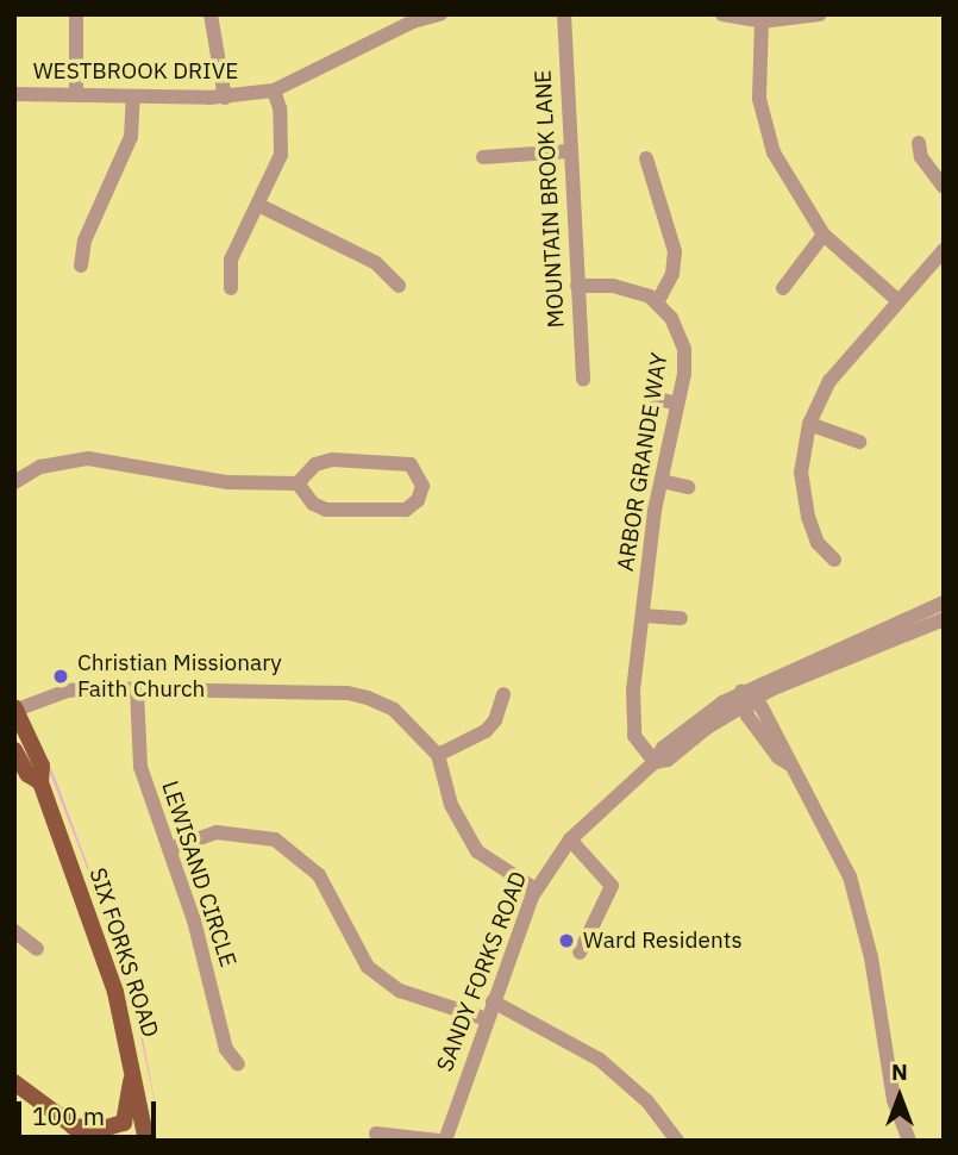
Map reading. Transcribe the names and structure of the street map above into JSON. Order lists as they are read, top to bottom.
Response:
{
  "streets": {
    "main road": ["SIX FORKS ROAD"],
    "street": [
      "WESTBROOK DRIVE",
      "MOUNTAIN BROOK LANE",
      "ARBOR GRANDE WAY",
      "LEWISAND CIRCLE",
      "SANDY FORKS ROAD"
    ]
  },
  "crossings": [
    ["ARBOR GRANDE WAY", "SANDY FORKS ROAD"]
  ],
  "places": ["Christian Missionary Faith Church", "Ward Residents"],
  "scale_bar": "100 m",
  "north": "top"
}
